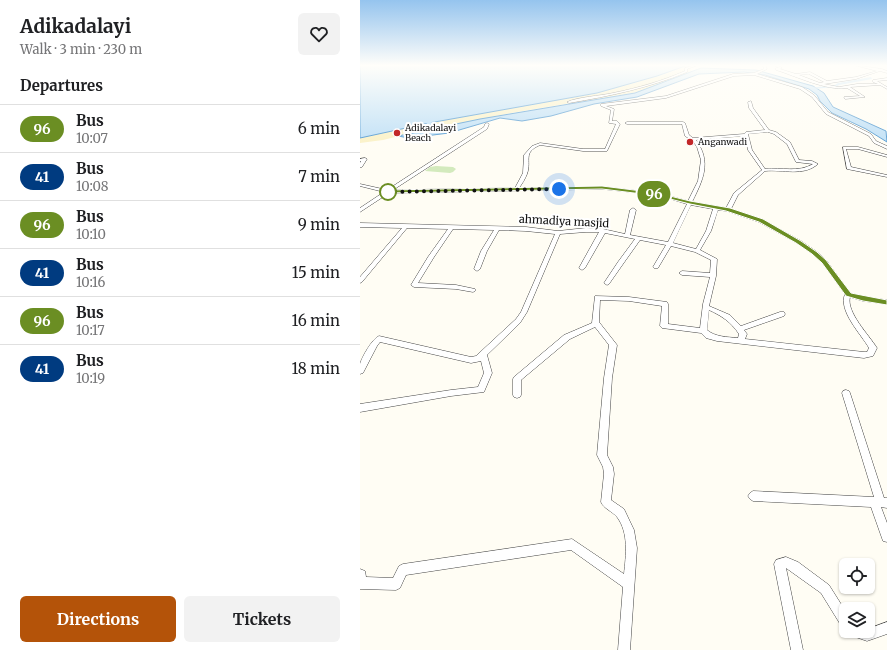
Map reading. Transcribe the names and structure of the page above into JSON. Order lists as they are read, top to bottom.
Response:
{
  "streets": {
    "street": ["ahmadiya masjid"]
  },
  "places": ["Adikadalayi Beach", "Anganwadi"],
  "lines": ["bus line 96"],
  "page": {
    "heading": [
      ["Adikadalayi", "Walk · 3 min · 230 m"],
      "Departures"
    ],
    "on_map": "96",
    "list": [
      {
        "mark": "96",
        "name": "Bus",
        "note": "10:07",
        "value": "6 min"
      },
      {
        "mark": "41",
        "name": "Bus",
        "note": "10:08",
        "value": "7 min"
      },
      {
        "mark": "96",
        "name": "Bus",
        "note": "10:10",
        "value": "9 min"
      },
      {
        "mark": "41",
        "name": "Bus",
        "note": "10:16",
        "value": "15 min"
      },
      {
        "mark": "96",
        "name": "Bus",
        "note": "10:17",
        "value": "16 min"
      },
      {
        "mark": "41",
        "name": "Bus",
        "note": "10:19",
        "value": "18 min"
      }
    ],
    "buttons": ["Directions", "Tickets"]
  }
}
